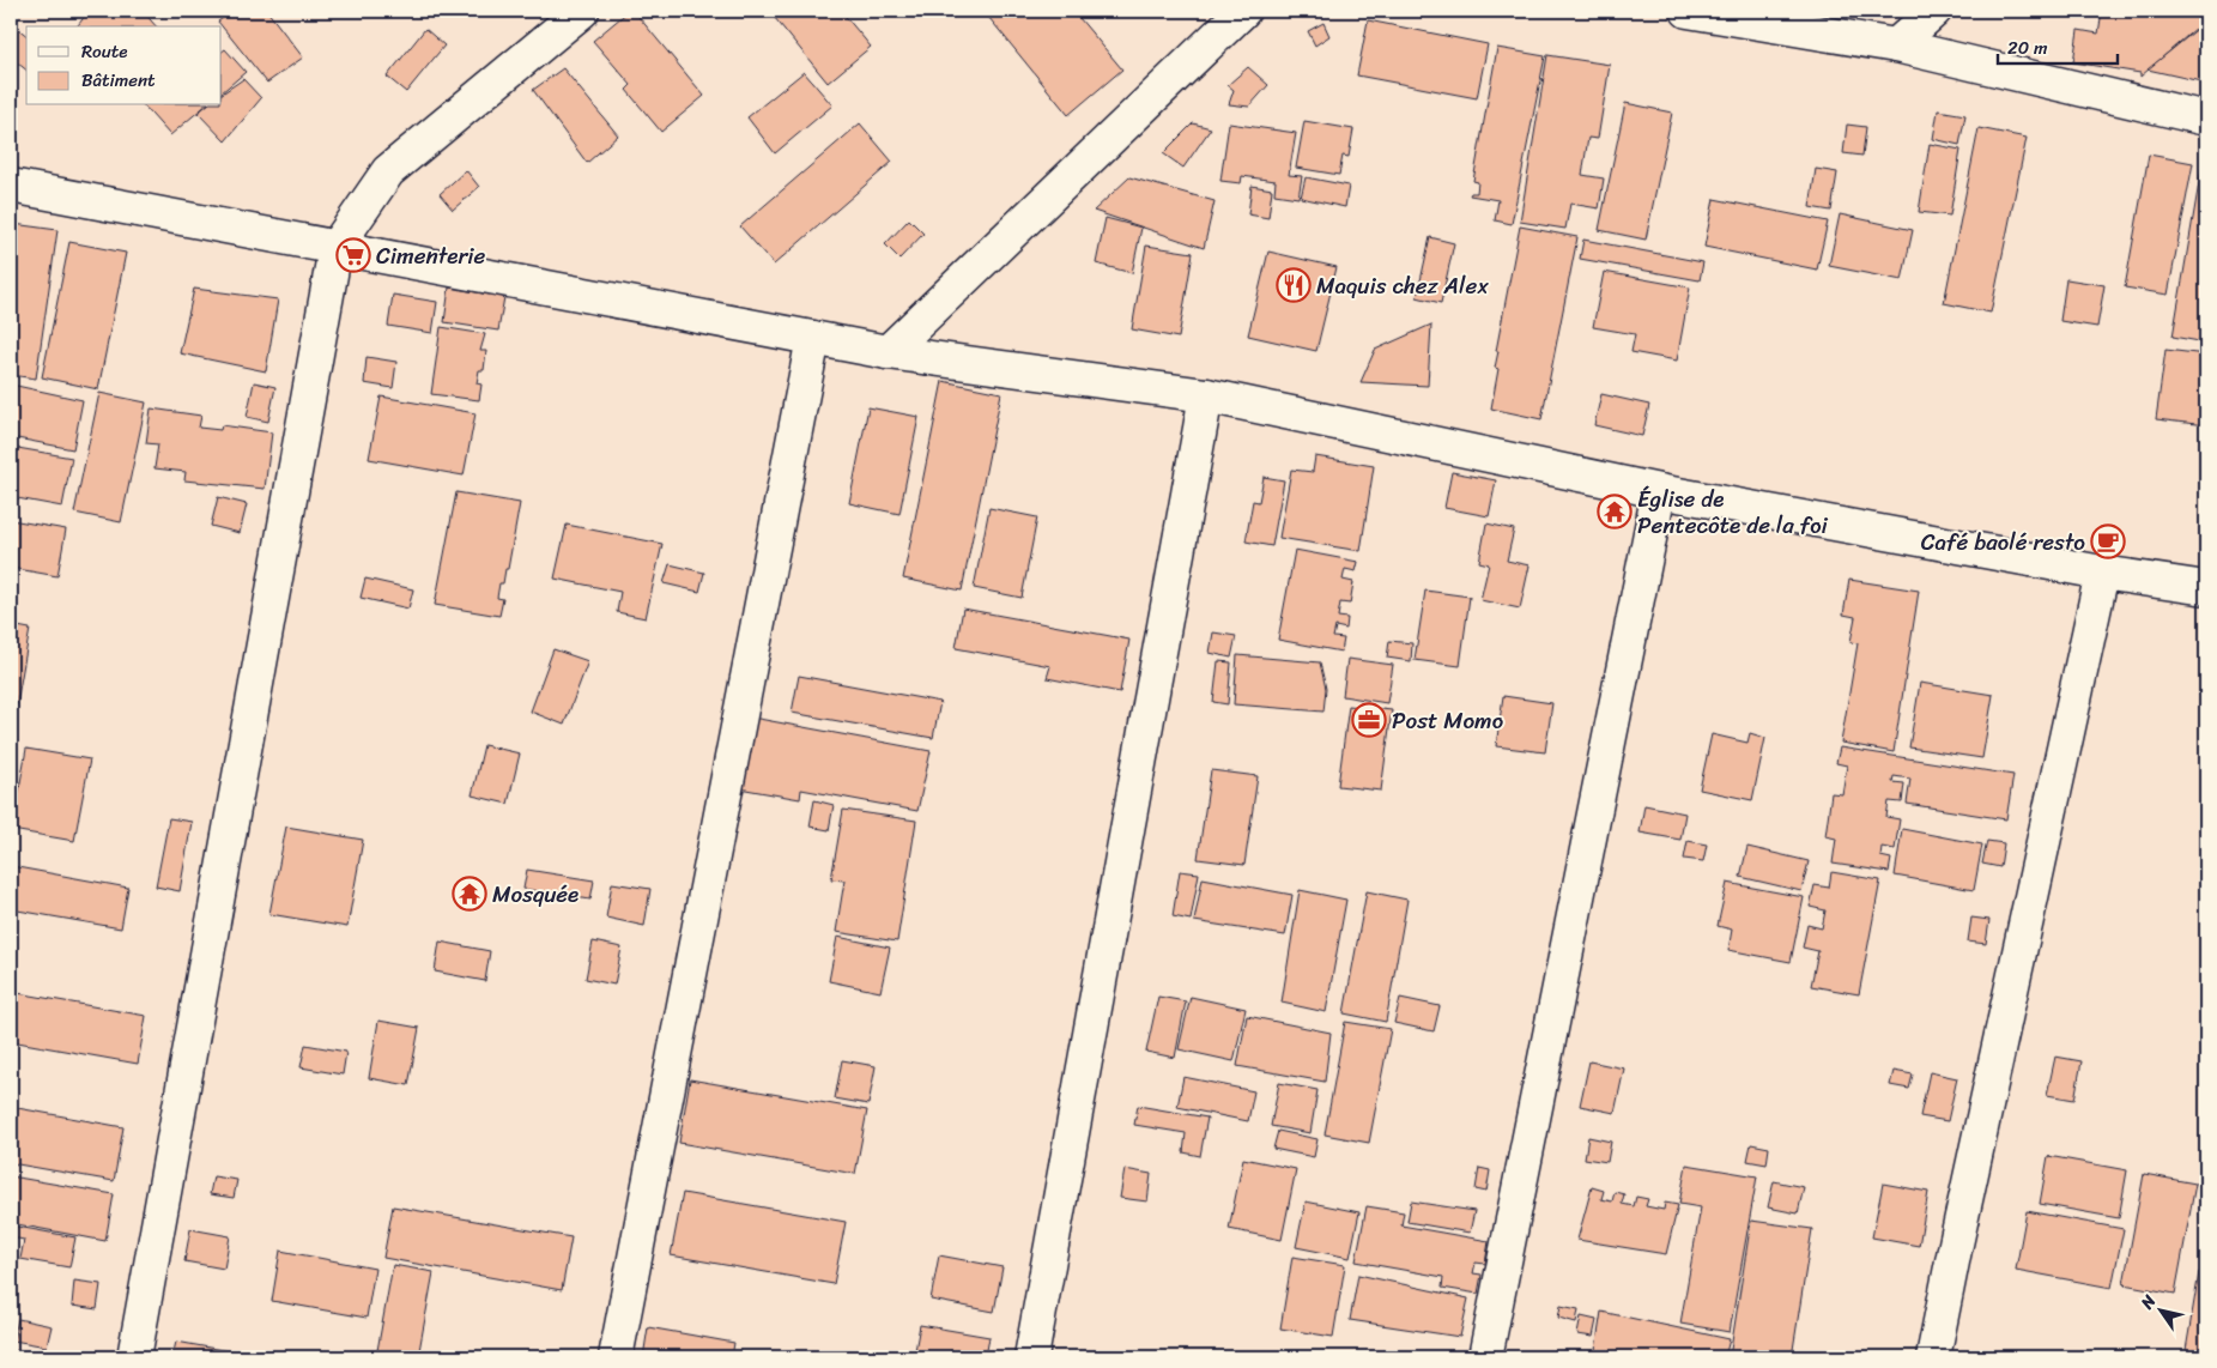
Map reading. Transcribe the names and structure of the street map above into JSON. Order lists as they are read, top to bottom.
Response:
{
  "places": {
    "supermarket": ["Cimenterie"],
    "restaurant": ["Maquis chez Alex"],
    "temple": ["Église de Pentecôte de la foi", "Mosquée"],
    "cafe": ["Café baolé resto"],
    "office": ["Post Momo"]
  },
  "legend": ["Route", "Bâtiment"],
  "scale_bar": "20 m",
  "north": "top left"
}
